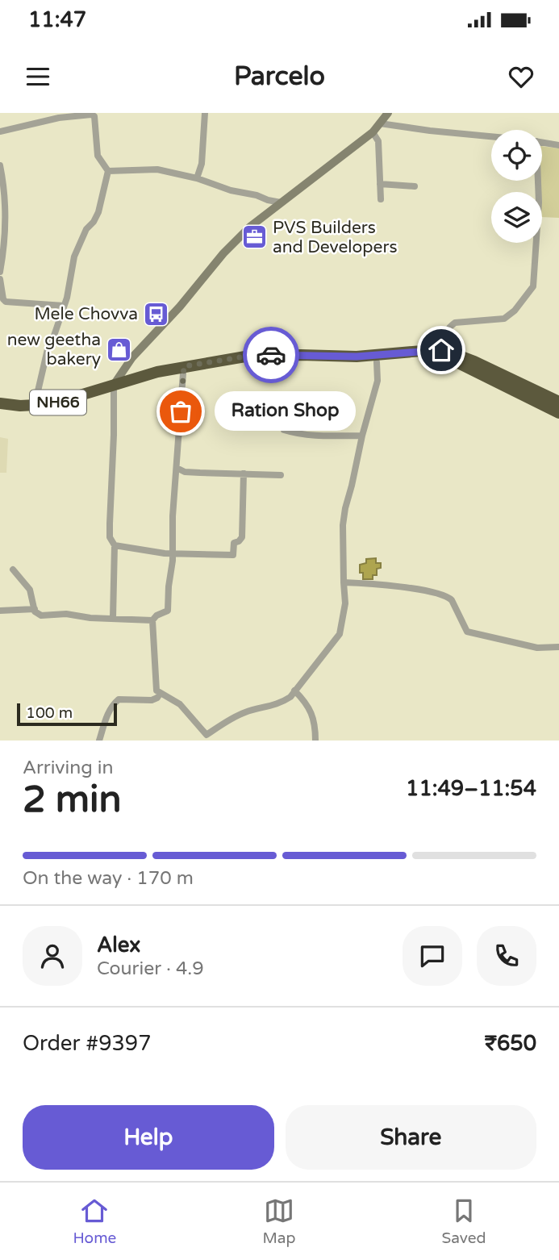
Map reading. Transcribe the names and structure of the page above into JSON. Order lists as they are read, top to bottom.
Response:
{
  "streets": {
    "highway": ["NH66"]
  },
  "places": {
    "office": ["PVS Builders and Developers"],
    "bus stop": ["Mele Chovva"],
    "shop": ["new geetha bakery"],
    "other": ["Ration Shop"]
  },
  "scale_bar": "100 m",
  "page": {
    "status": "11:47",
    "header": "Parcelo",
    "bubble": "Ration Shop",
    "scale": "100 m",
    "heading": ["2 min", "Arriving in", "11:49–11:54"],
    "panel": [
      "Alex",
      "Courier · 4.9",
      "Order #9397",
      "₹650"
    ],
    "bar": "On the way · 170 m",
    "buttons": ["Help", "Share"],
    "tabs": ["Home", "Map", "Saved"]
  }
}
